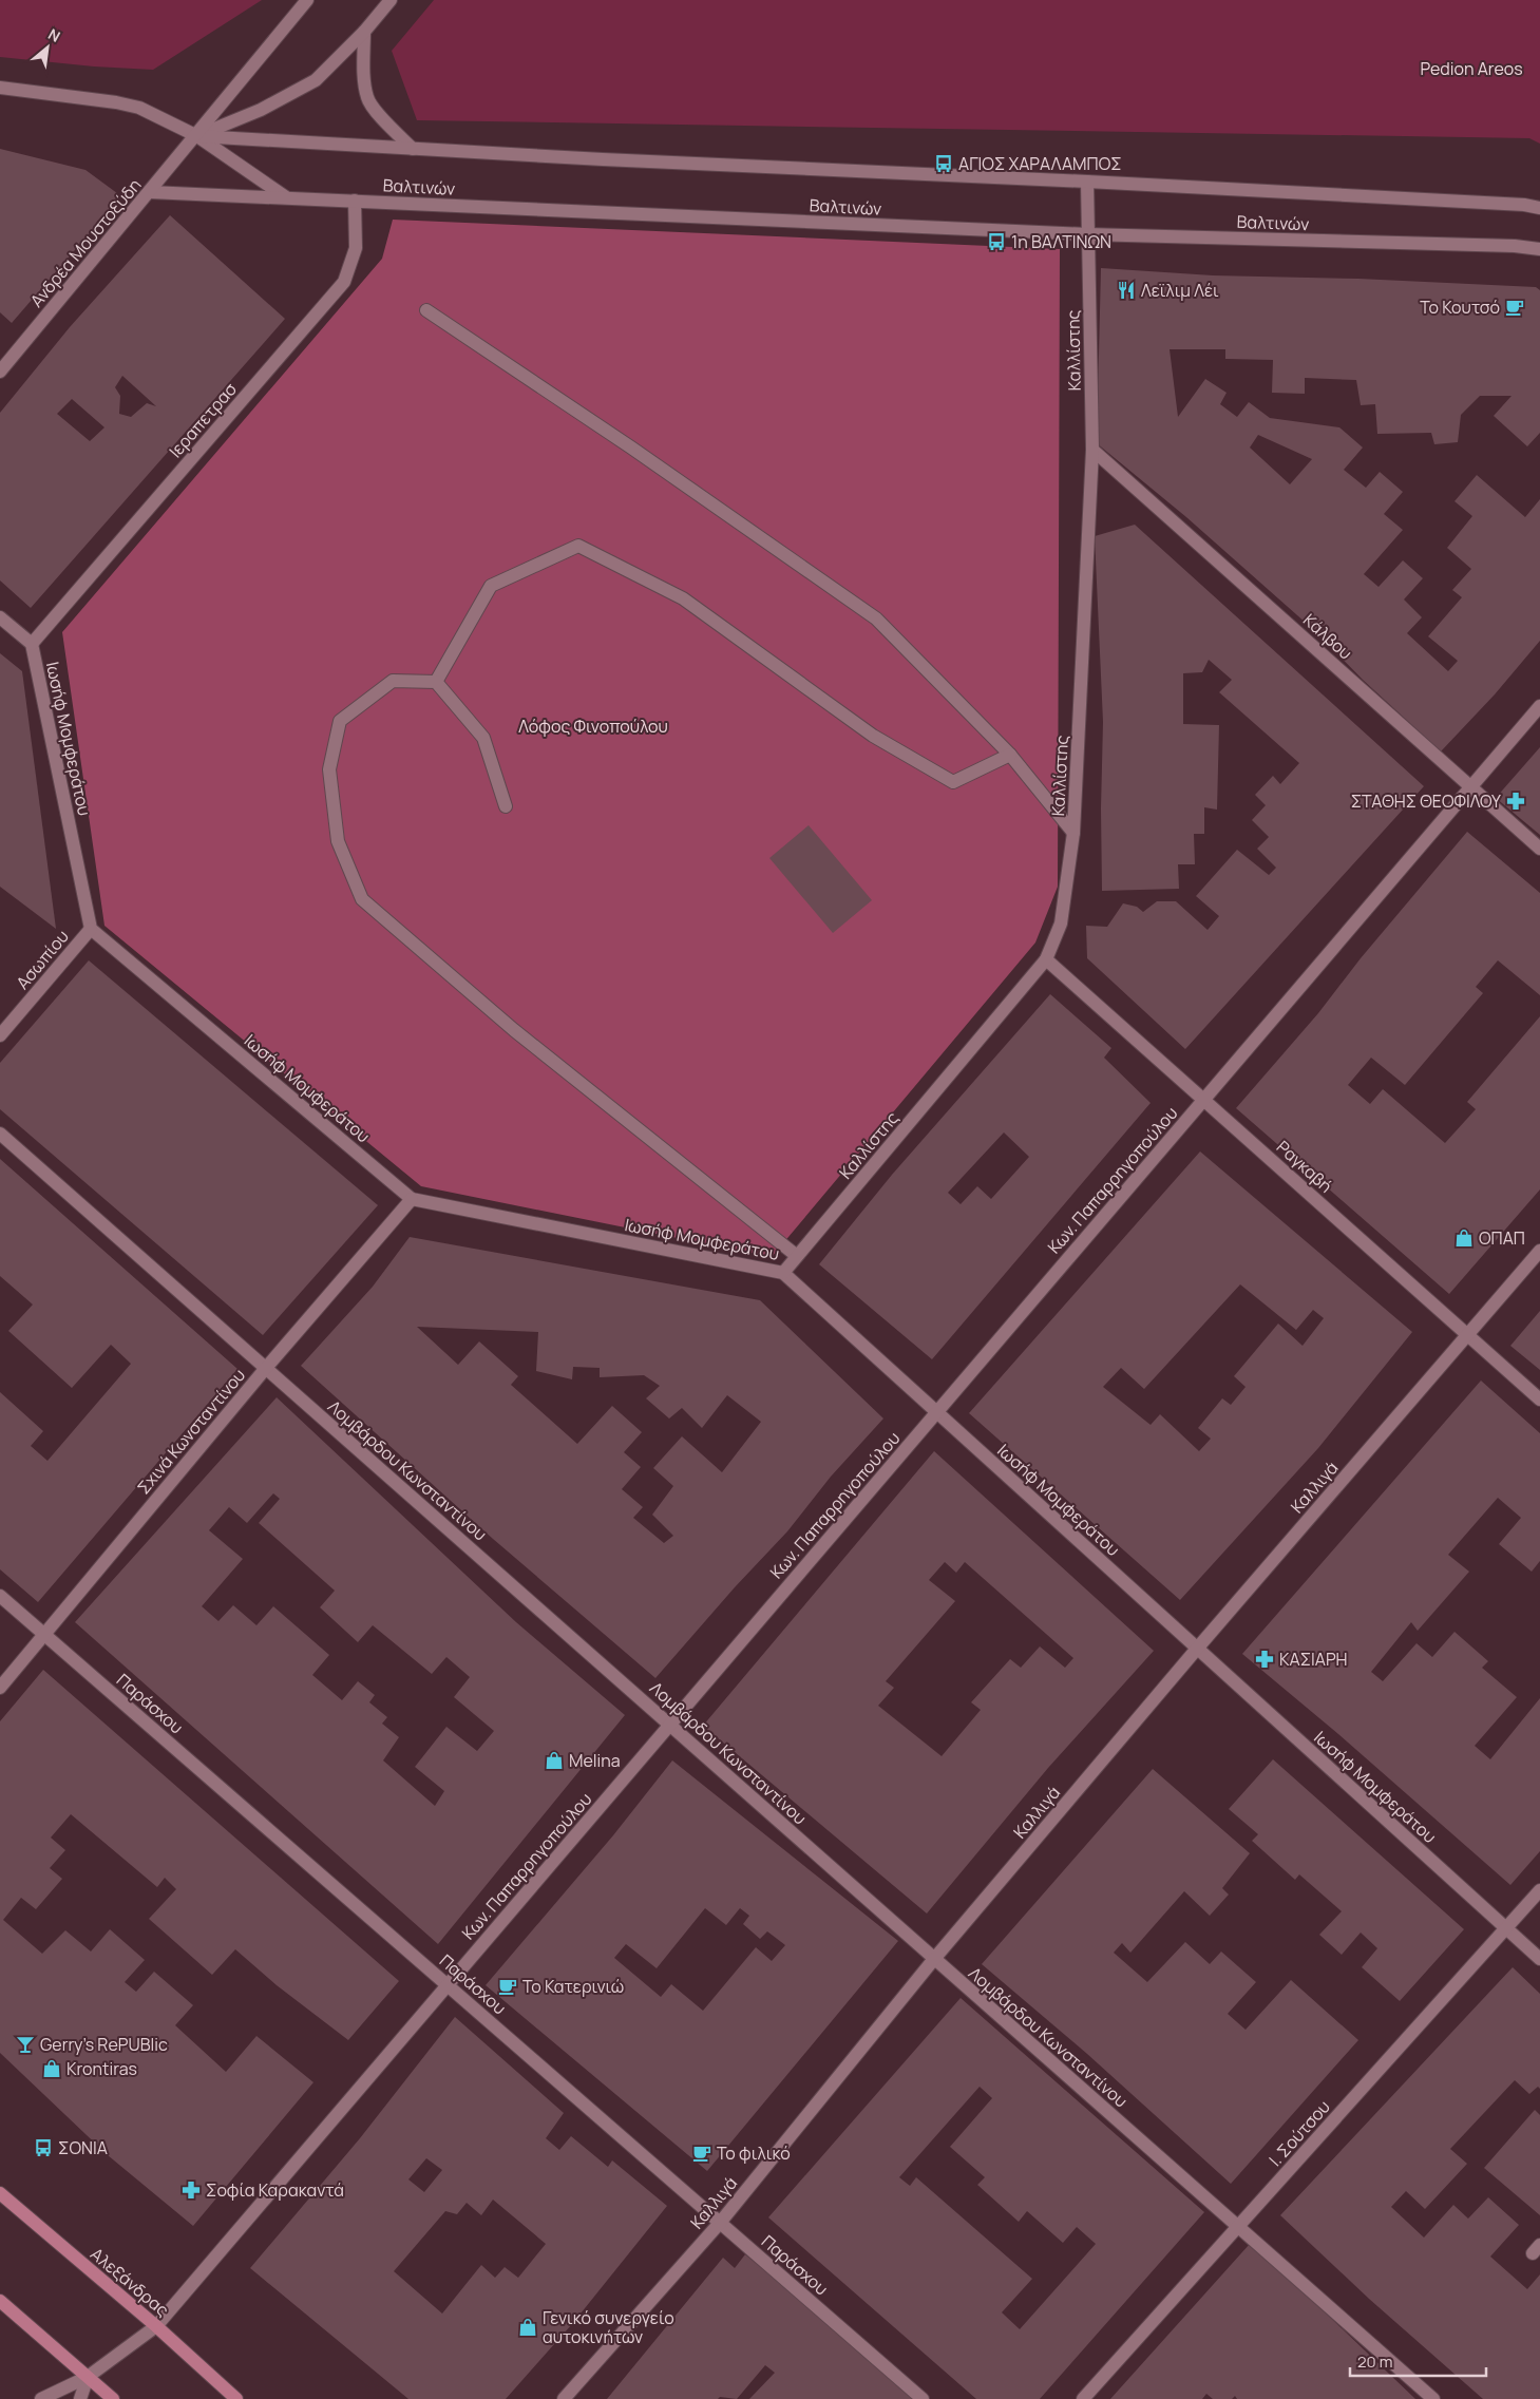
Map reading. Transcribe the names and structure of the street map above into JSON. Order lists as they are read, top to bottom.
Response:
{
  "streets": {
    "main road": ["Αλεξάνδρας"],
    "street": [
      "Βαλτινών",
      "Ανδρέα Μουστοξύδη",
      "Καλλίστης",
      "Ιεραπετρασ",
      "Κάλβου",
      "Ιωσήφ Μομφεράτου",
      "Ασωπίου",
      "Ραγκαβή",
      "Κων. Παπαρρηγοπούλου",
      "Σχινά Κωνσταντίνου",
      "Λομβάρδου Κωνσταντίνου",
      "Καλλιγά",
      "Παράσχου",
      "Ι. Σούτσου"
    ]
  },
  "crossings": [
    ["Βαλτινών", "Ανδρέα Μουστοξύδη"],
    ["Βαλτινών", "Καλλίστης"],
    ["Βαλτινών", "Ιεραπετρασ"],
    ["Καλλίστης", "Κάλβου"],
    ["Καλλίστης", "Ιωσήφ Μομφεράτου"],
    ["Καλλίστης", "Ραγκαβή"],
    ["Ιεραπετρασ", "Ιωσήφ Μομφεράτου"],
    ["Κάλβου", "Κων. Παπαρρηγοπούλου"],
    ["Ιωσήφ Μομφεράτου", "Ασωπίου"],
    ["Ιωσήφ Μομφεράτου", "Κων. Παπαρρηγοπούλου"],
    ["Ιωσήφ Μομφεράτου", "Σχινά Κωνσταντίνου"],
    ["Ιωσήφ Μομφεράτου", "Καλλιγά"],
    ["Ιωσήφ Μομφεράτου", "Ι. Σούτσου"],
    ["Ραγκαβή", "Κων. Παπαρρηγοπούλου"],
    ["Ραγκαβή", "Καλλιγά"],
    ["Κων. Παπαρρηγοπούλου", "Λομβάρδου Κωνσταντίνου"],
    ["Κων. Παπαρρηγοπούλου", "Παράσχου"],
    ["Κων. Παπαρρηγοπούλου", "Αλεξάνδρας"],
    ["Σχινά Κωνσταντίνου", "Λομβάρδου Κωνσταντίνου"],
    ["Σχινά Κωνσταντίνου", "Παράσχου"],
    ["Λομβάρδου Κωνσταντίνου", "Καλλιγά"],
    ["Λομβάρδου Κωνσταντίνου", "Ι. Σούτσου"],
    ["Καλλιγά", "Παράσχου"]
  ],
  "parks": ["Pedion Areos", "Λόφος Φινοπούλου"],
  "places": {
    "bus stop": ["ΑΓΙΟΣ ΧΑΡΑΛΑΜΠΟΣ", "1η ΒΑΛΤΙΝΩΝ", "ΣΟΝΙΑ"],
    "restaurant": ["Λεϊλιμ Λέι"],
    "cafe": ["Το Κουτσό", "Το Κατερινιώ", "Το φιλικό"],
    "pharmacy": ["ΣΤΑΘΗΣ ΘΕΟΦΙΛΟΥ", "ΚΑΣΙΑΡΗ", "Σοφία Καρακαντά"],
    "shop": [
      "ΟΠΑΠ",
      "Melina",
      "Krontiras",
      "Γενικό συνεργείο αυτοκινήτων"
    ],
    "bar": ["Gerry's RePUBlic"]
  },
  "scale_bar": "20 m",
  "north": "top right"
}
